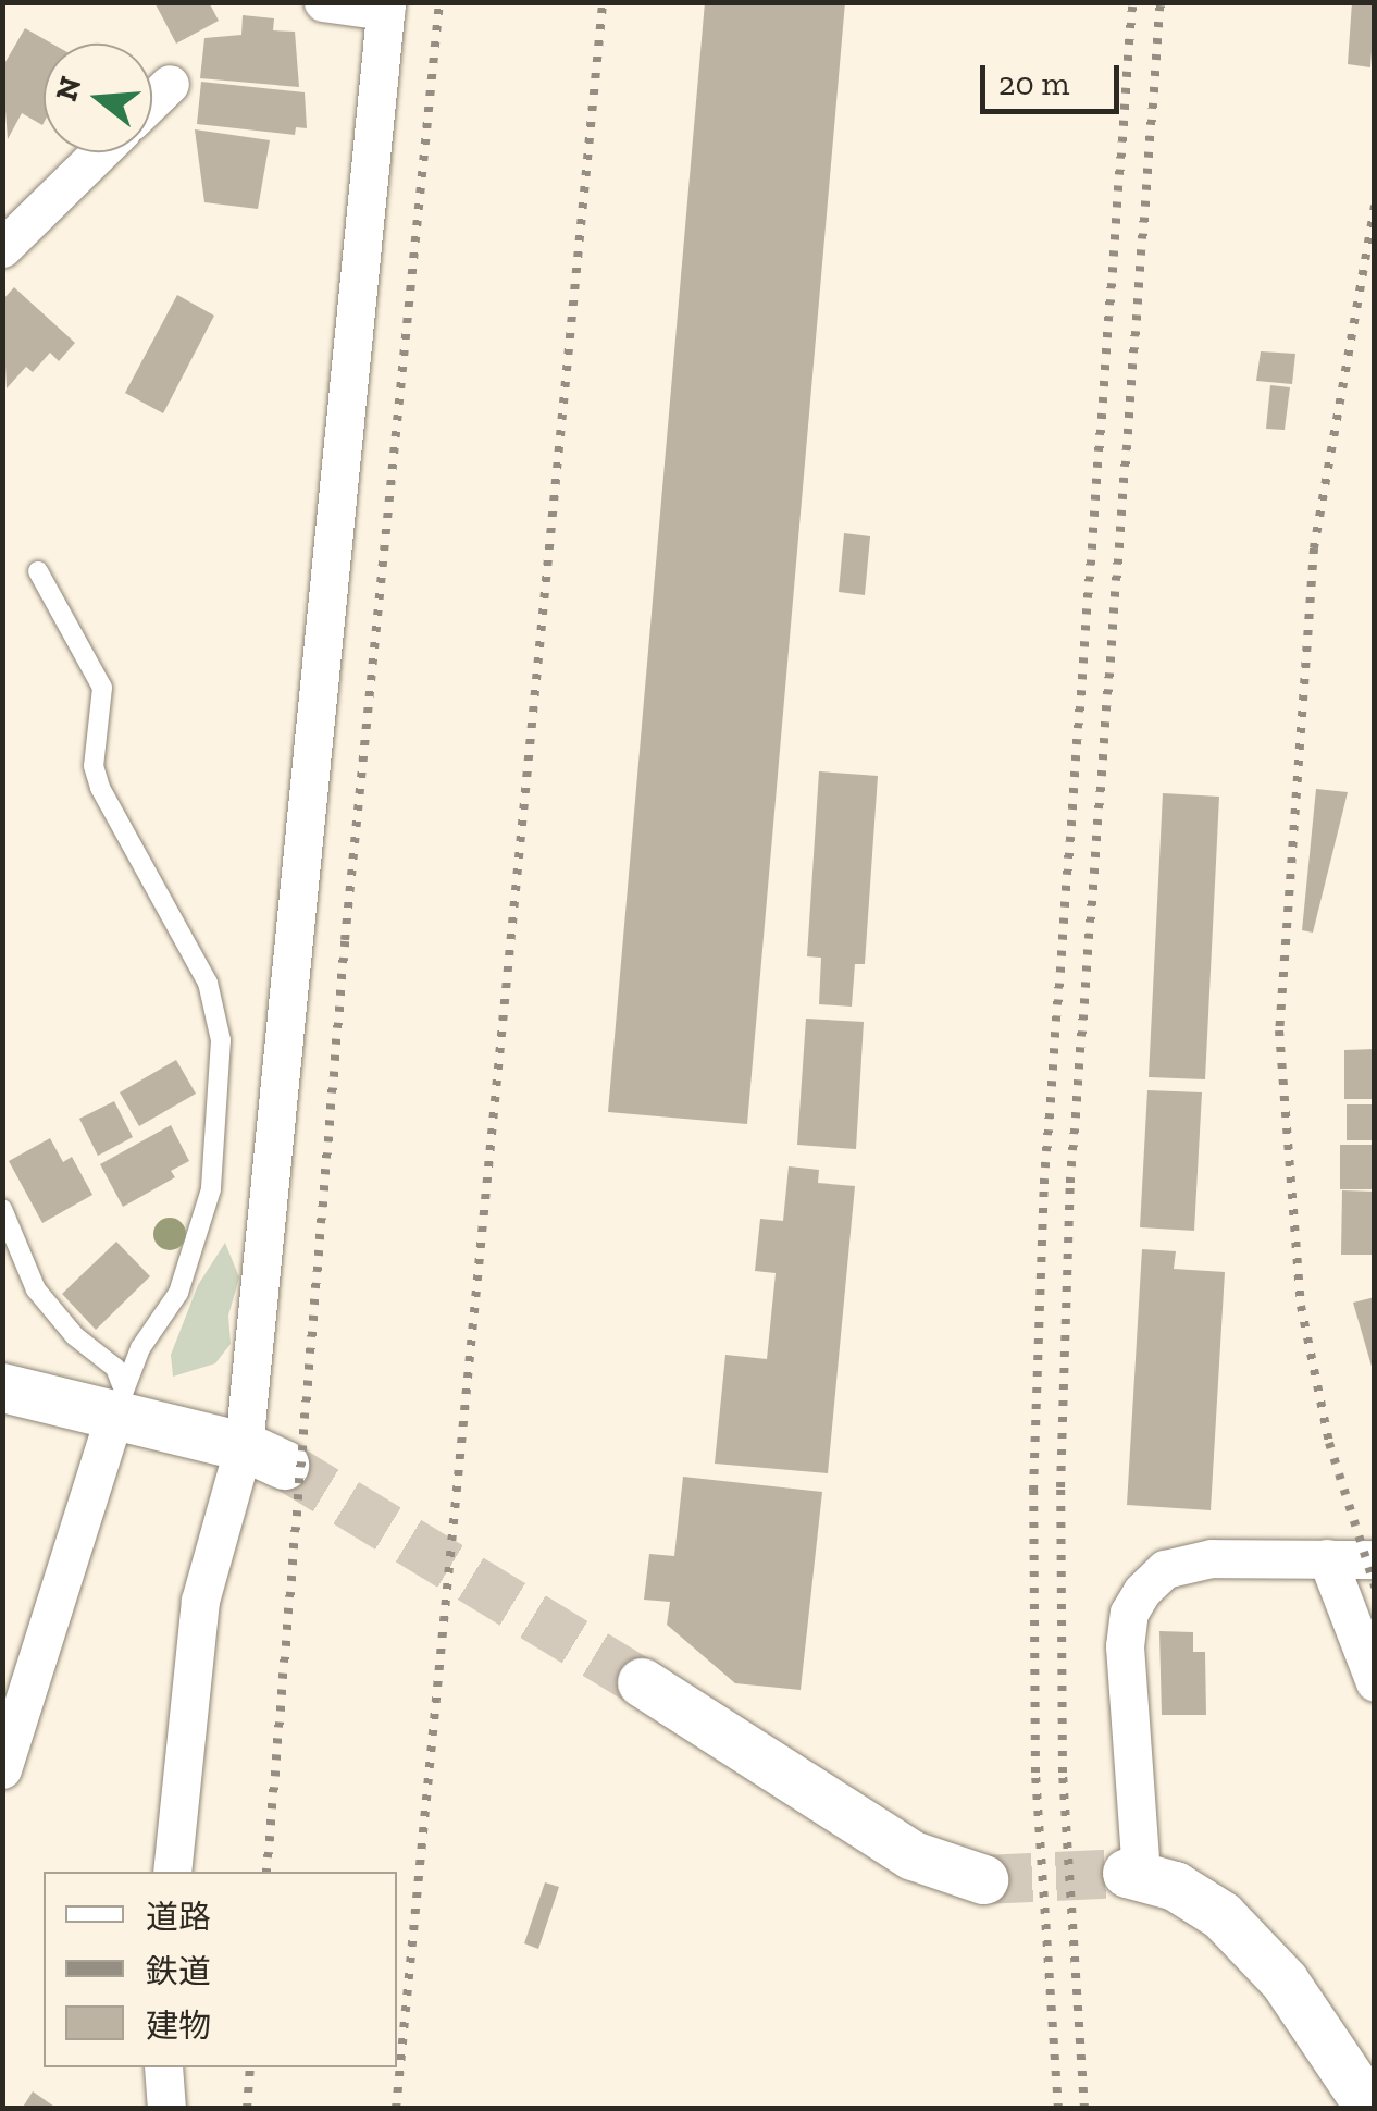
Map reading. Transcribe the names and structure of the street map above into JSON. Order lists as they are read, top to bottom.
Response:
{
  "legend": ["道路", "鉄道", "建物"],
  "scale_bar": "20 m",
  "north": "left"
}
